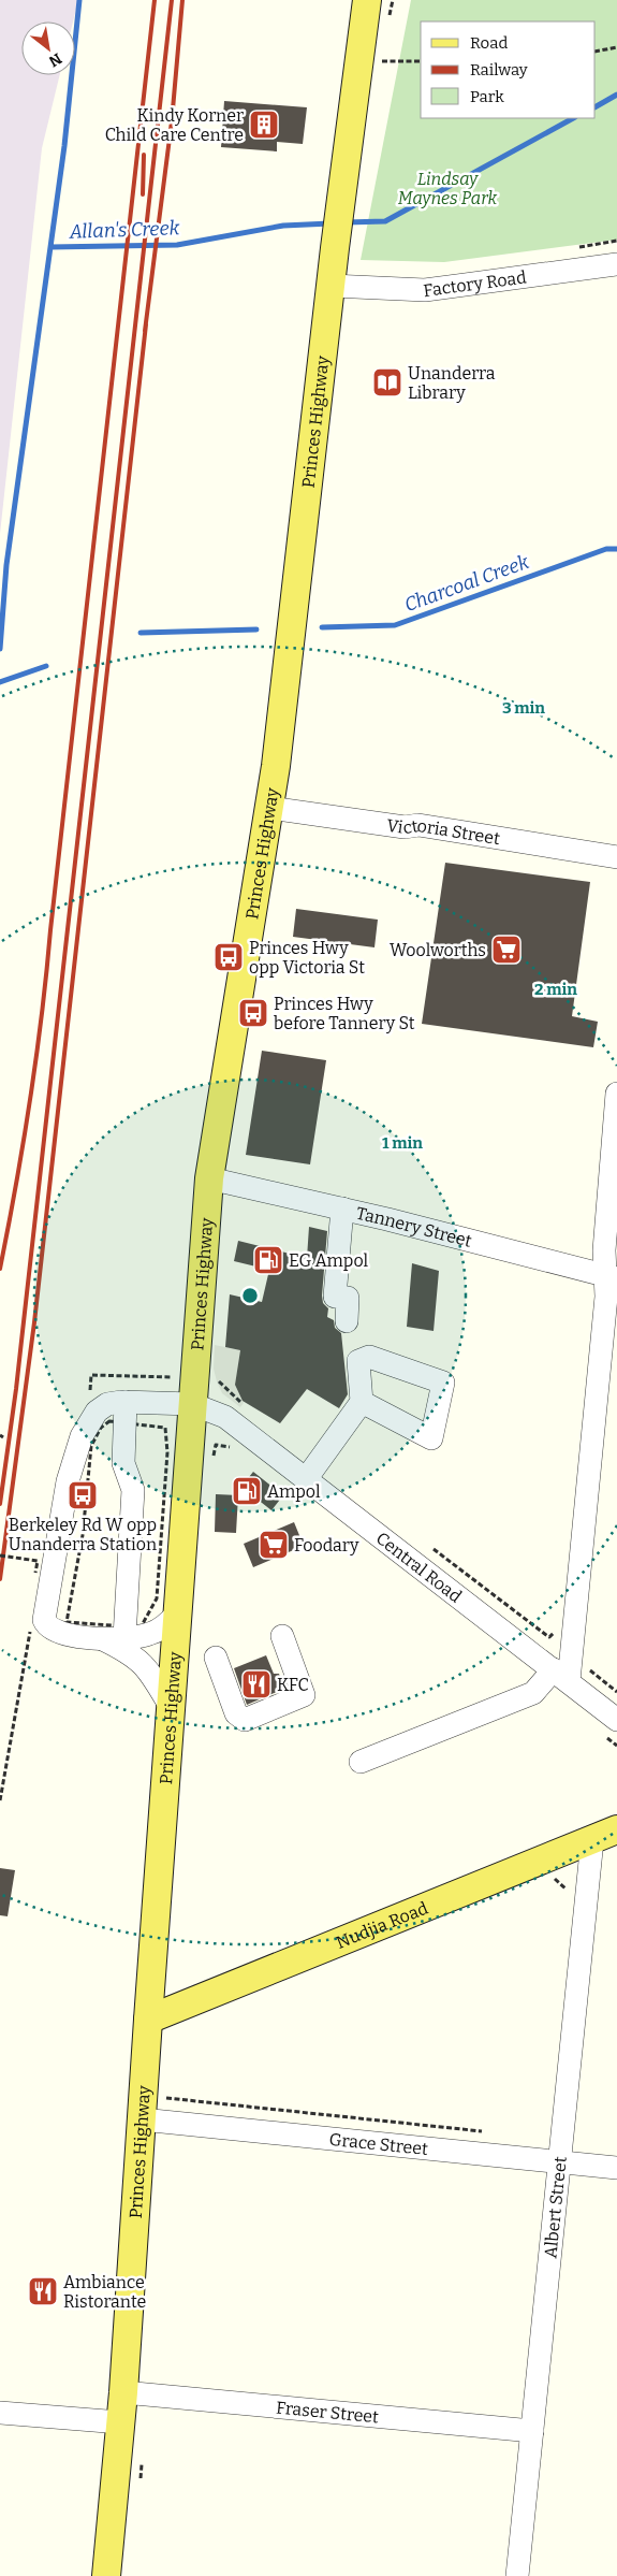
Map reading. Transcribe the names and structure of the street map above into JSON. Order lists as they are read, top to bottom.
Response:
{
  "streets": {
    "main road": ["Princes Highway", "Nudjia Road"],
    "street": [
      "Factory Road",
      "Victoria Street",
      "Tannery Street",
      "Central Road",
      "Grace Street",
      "Albert Street",
      "Fraser Street"
    ]
  },
  "crossings": [
    ["Factory Road", "Princes Highway"],
    ["Princes Highway", "Victoria Street"],
    ["Princes Highway", "Tannery Street"],
    ["Princes Highway", "Central Road"],
    ["Princes Highway", "Nudjia Road"],
    ["Princes Highway", "Grace Street"],
    ["Princes Highway", "Fraser Street"],
    ["Nudjia Road", "Albert Street"],
    ["Grace Street", "Albert Street"],
    ["Albert Street", "Fraser Street"]
  ],
  "water": ["Allan's Creek", "Charcoal Creek"],
  "parks": ["Lindsay Maynes Park"],
  "places": {
    "building": ["Kindy Korner Child Care Centre"],
    "library": ["Unanderra Library"],
    "supermarket": ["Woolworths", "Foodary"],
    "bus stop": ["Princes Hwy opp Victoria St", "Princes Hwy before Tannery St", "Berkeley Rd W opp Unanderra Station"],
    "fuel station": ["EG Ampol", "Ampol"],
    "restaurant": ["KFC", "Ambiance Ristorante"]
  },
  "legend": ["Road", "Railway", "Park"],
  "north": "bottom right",
  "rings": ["3 min", "2 min", "1 min"]
}
